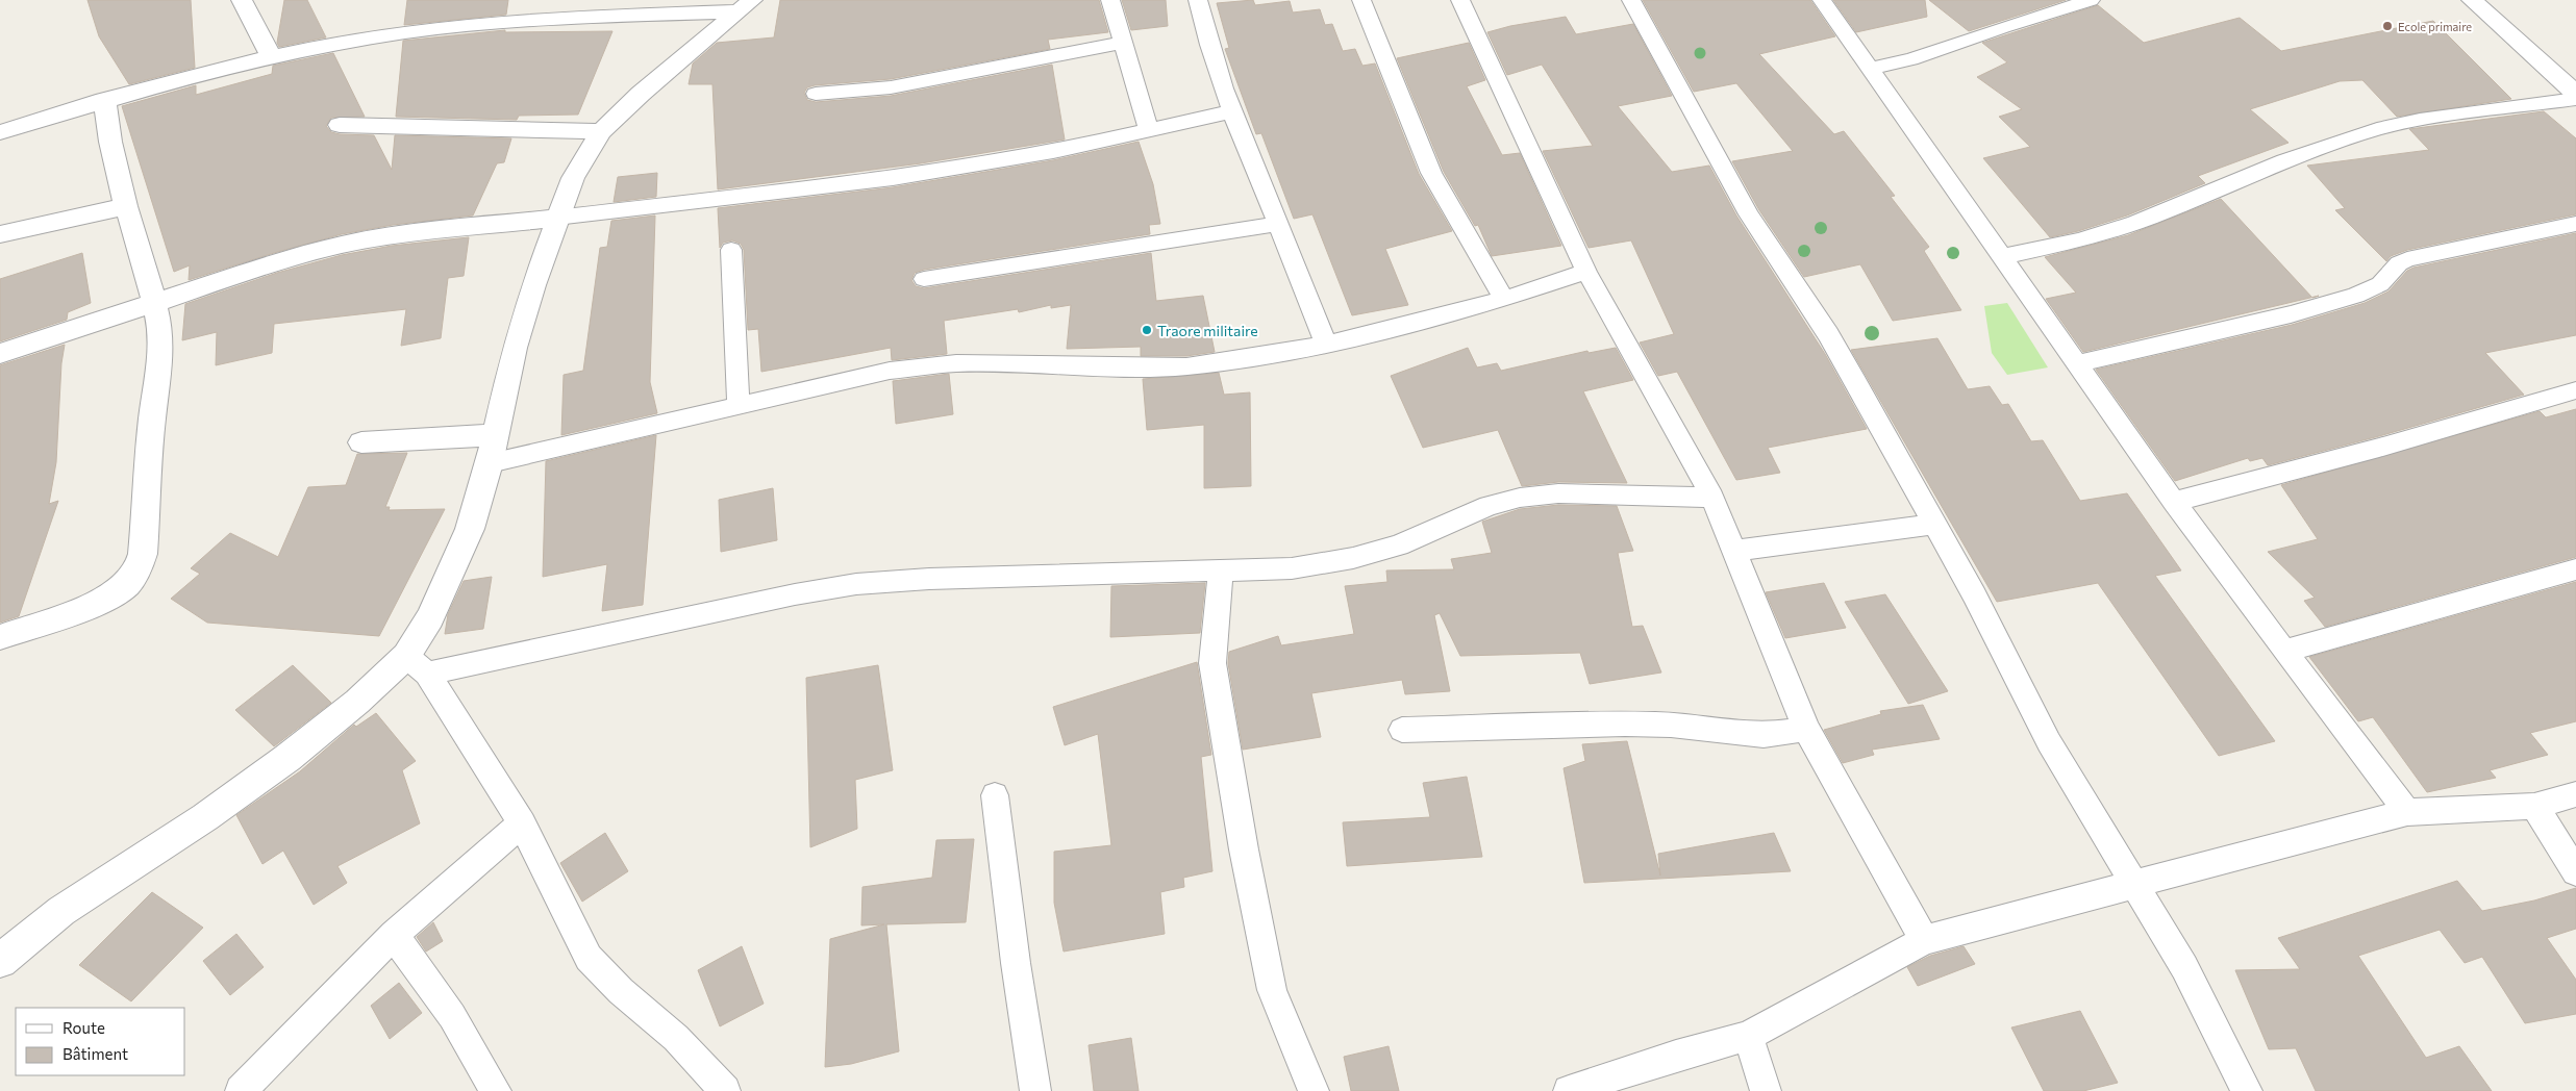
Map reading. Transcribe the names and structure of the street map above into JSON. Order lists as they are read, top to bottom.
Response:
{
  "places": ["Ecole primaire", "Traore militaire"],
  "legend": ["Route", "Bâtiment"]
}
